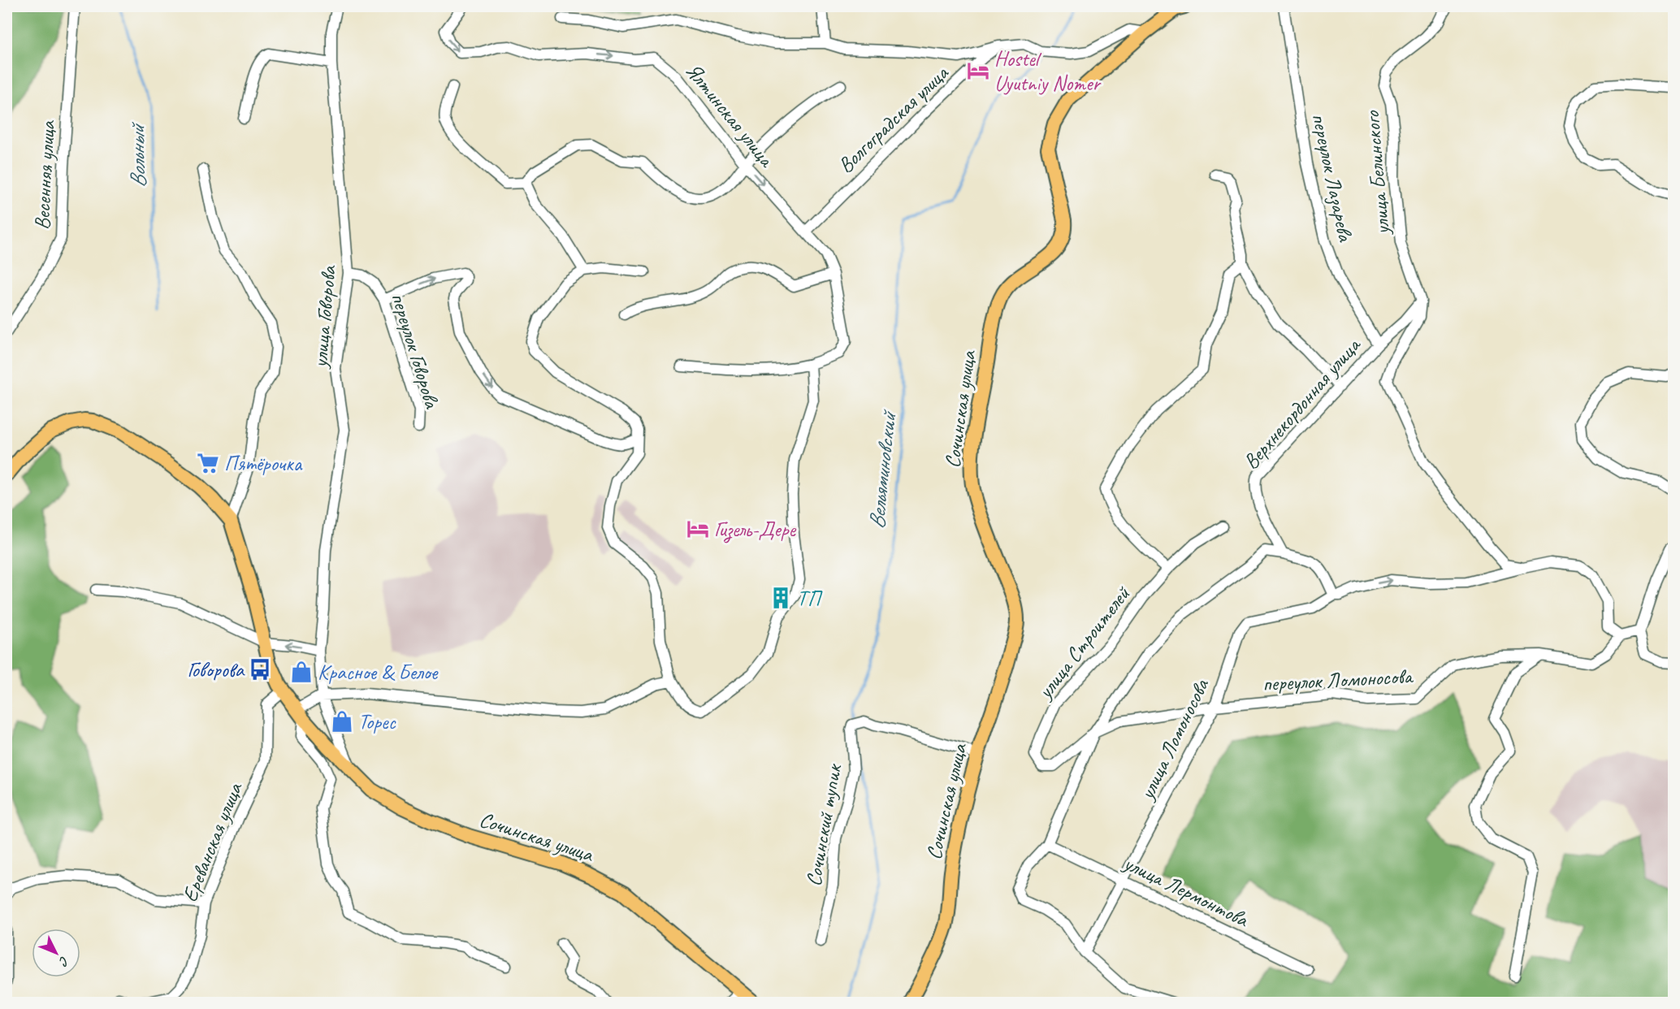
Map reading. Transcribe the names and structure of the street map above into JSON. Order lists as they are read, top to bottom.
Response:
{
  "streets": {
    "highway": ["Сочинская улица"],
    "street": [
      "Ялтинская улица",
      "Волгоградская улица",
      "улица Белинского",
      "Весенняя улица",
      "переулок Лазарева",
      "улица Говорова",
      "переулок Говорова",
      "Верхнекордонная улица",
      "улица Строителей",
      "переулок Ломоносова",
      "улица Ломоносова",
      "Сочинский тупик",
      "Ереванская улица",
      "улица Лермонтова"
    ]
  },
  "crossings": [
    ["Ялтинская улица", "Волгоградская улица"],
    ["улица Белинского", "Верхнекордонная улица"],
    ["переулок Лазарева", "Верхнекордонная улица"],
    ["улица Говорова", "переулок Говорова"],
    ["улица Говорова", "Сочинская улица"],
    ["Сочинская улица", "Сочинский тупик"],
    ["Сочинская улица", "Ереванская улица"],
    ["улица Строителей", "переулок Ломоносова"],
    ["переулок Ломоносова", "улица Ломоносова"],
    ["улица Ломоносова", "улица Лермонтова"]
  ],
  "one_way": ["Ялтинская улица"],
  "water": ["Вольный", "Вельяминовский"],
  "places": {
    "hotel": ["Hostel Uyutniy Nomer", "Гизель-Дере"],
    "supermarket": ["Пятёрочка"],
    "building": ["ТП"],
    "bus stop": ["Говорова"],
    "shop": ["Красное & Белое", "Торес"]
  },
  "north": "bottom right"
}
